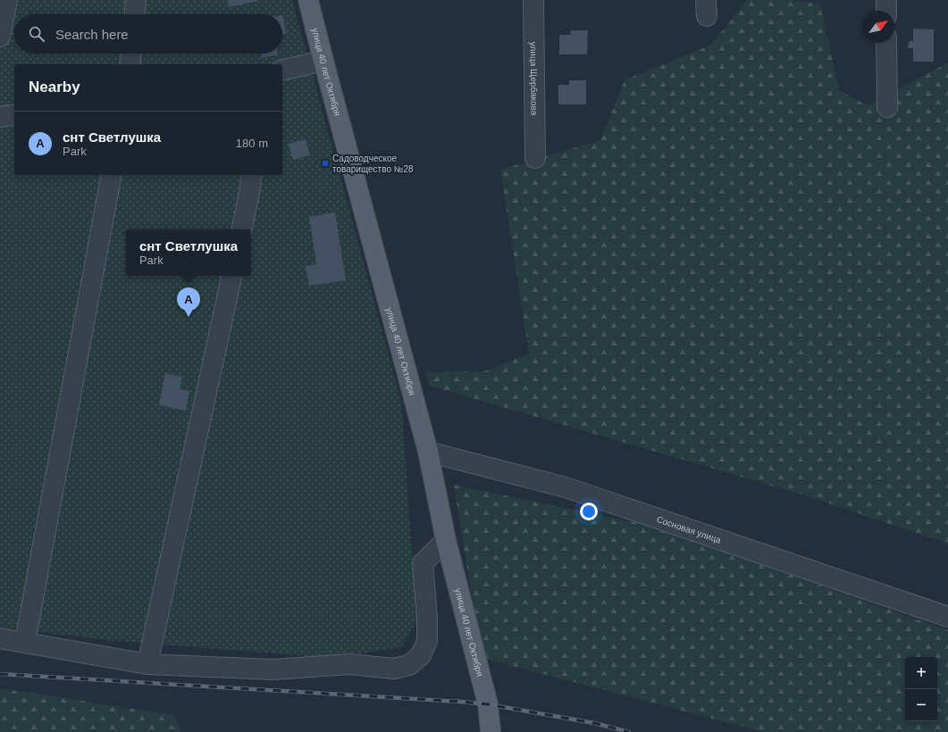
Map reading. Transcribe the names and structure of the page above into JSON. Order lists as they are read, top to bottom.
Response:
{
  "streets": {
    "main road": ["улица 40 лет Октября"],
    "street": ["улица Щербакова", "Сосновая улица"]
  },
  "crossings": [
    ["улица 40 лет Октября", "Сосновая улица"]
  ],
  "places": {
    "transit": ["Садоводческое товарищество №28"]
  },
  "north": "top right",
  "page": {
    "search": "Search here",
    "heading": "Nearby",
    "list": [
      {
        "mark": "A",
        "name": "снт Светлушка",
        "note": "Park",
        "value": "180 m"
      }
    ],
    "popup": ["снт Светлушка", "Park"],
    "pins": "A",
    "map_buttons": ["+", "−"]
  }
}
